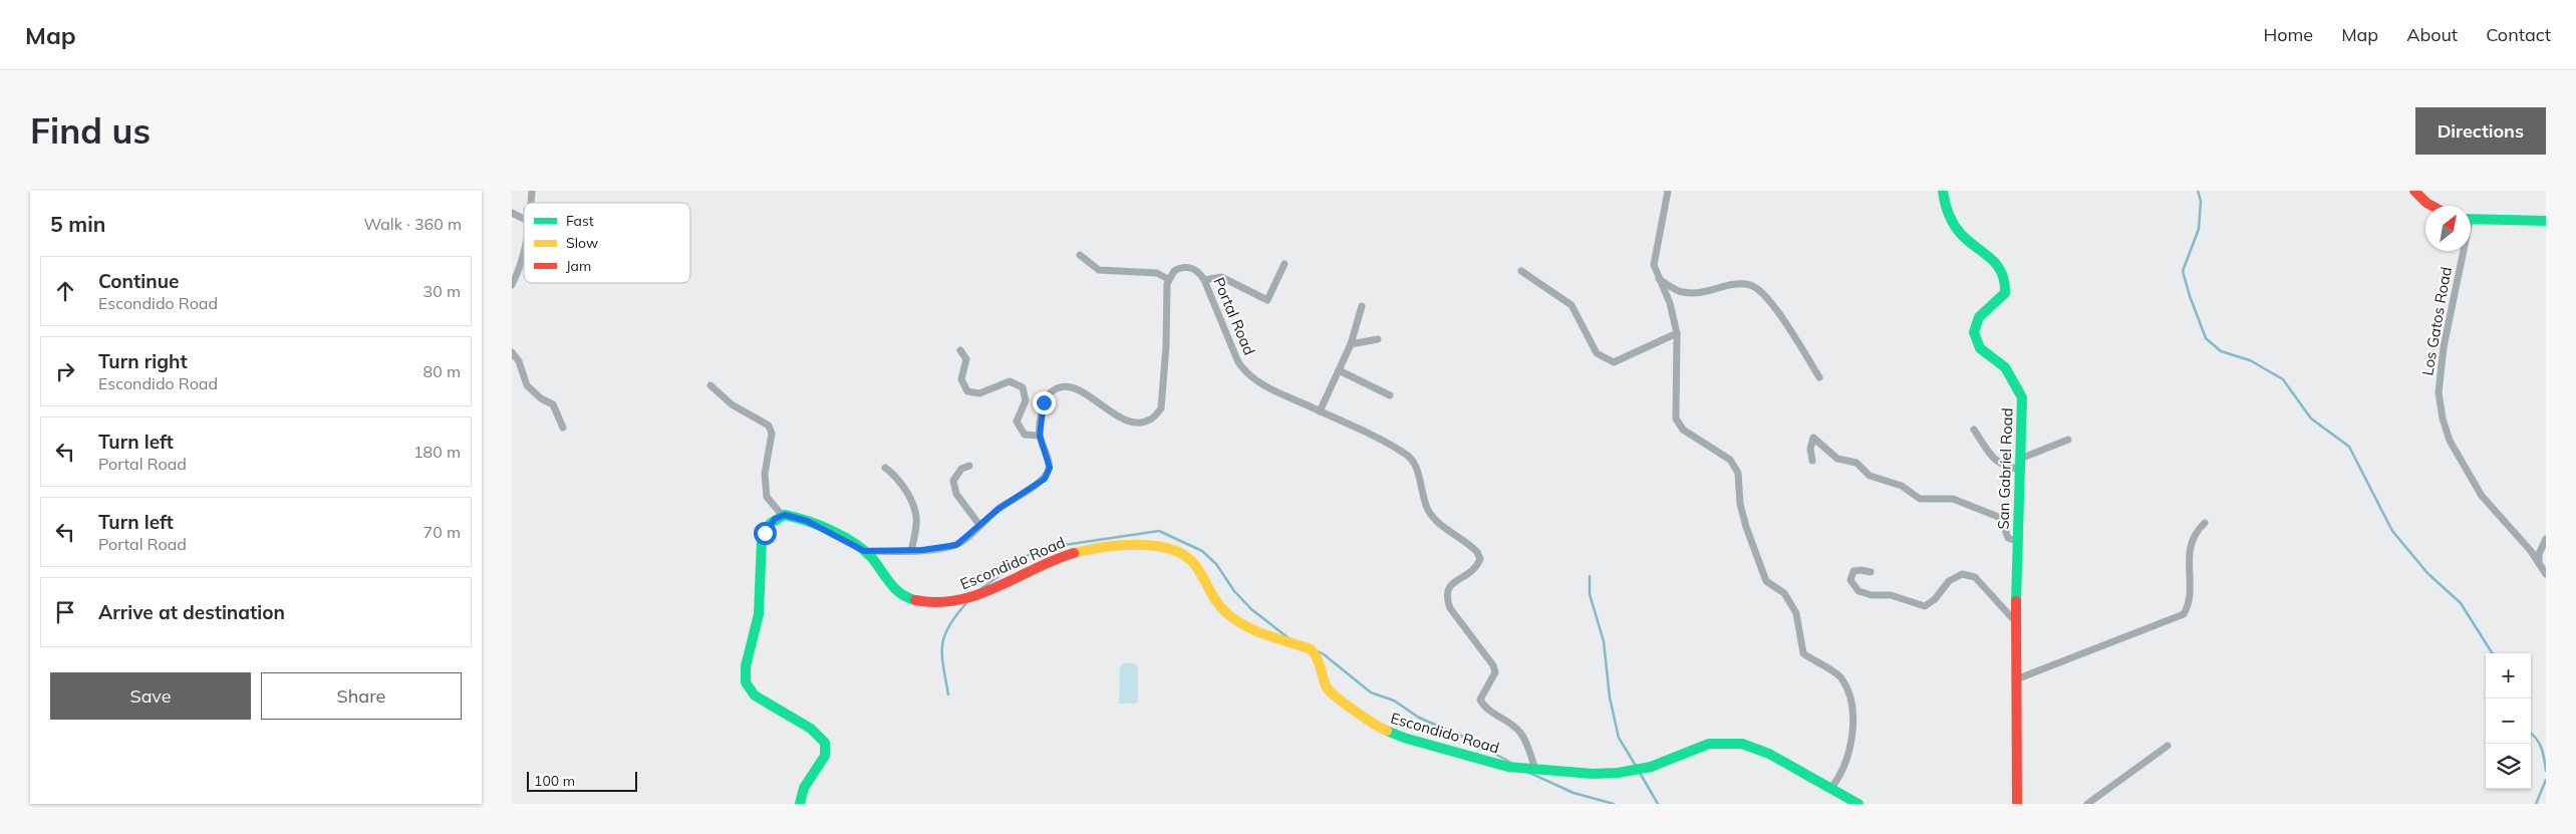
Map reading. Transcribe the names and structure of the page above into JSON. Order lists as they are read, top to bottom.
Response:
{
  "streets": {
    "street": [
      "Portal Road",
      "Los Gatos Road",
      "San Gabriel Road",
      "Escondido Road"
    ]
  },
  "crossings": [
    ["Portal Road", "Escondido Road"]
  ],
  "legend": ["Fast", "Slow", "Jam"],
  "scale_bar": "100 m",
  "north": "top right",
  "page": {
    "header": "Map",
    "nav": [
      "Home",
      "Map",
      "About",
      "Contact"
    ],
    "buttons": [
      "Directions",
      ["Save", "Share"]
    ],
    "title": "Find us",
    "heading": ["5 min", "Walk · 360 m"],
    "list": [
      ["Continue", "Escondido Road", "30 m"],
      ["Turn right", "Escondido Road", "80 m"],
      ["Turn left", "Portal Road", "180 m"],
      ["Turn left", "Portal Road", "70 m"],
      "Arrive at destination"
    ],
    "map_buttons": ["+", "−"],
    "scale": "100 m"
  }
}
